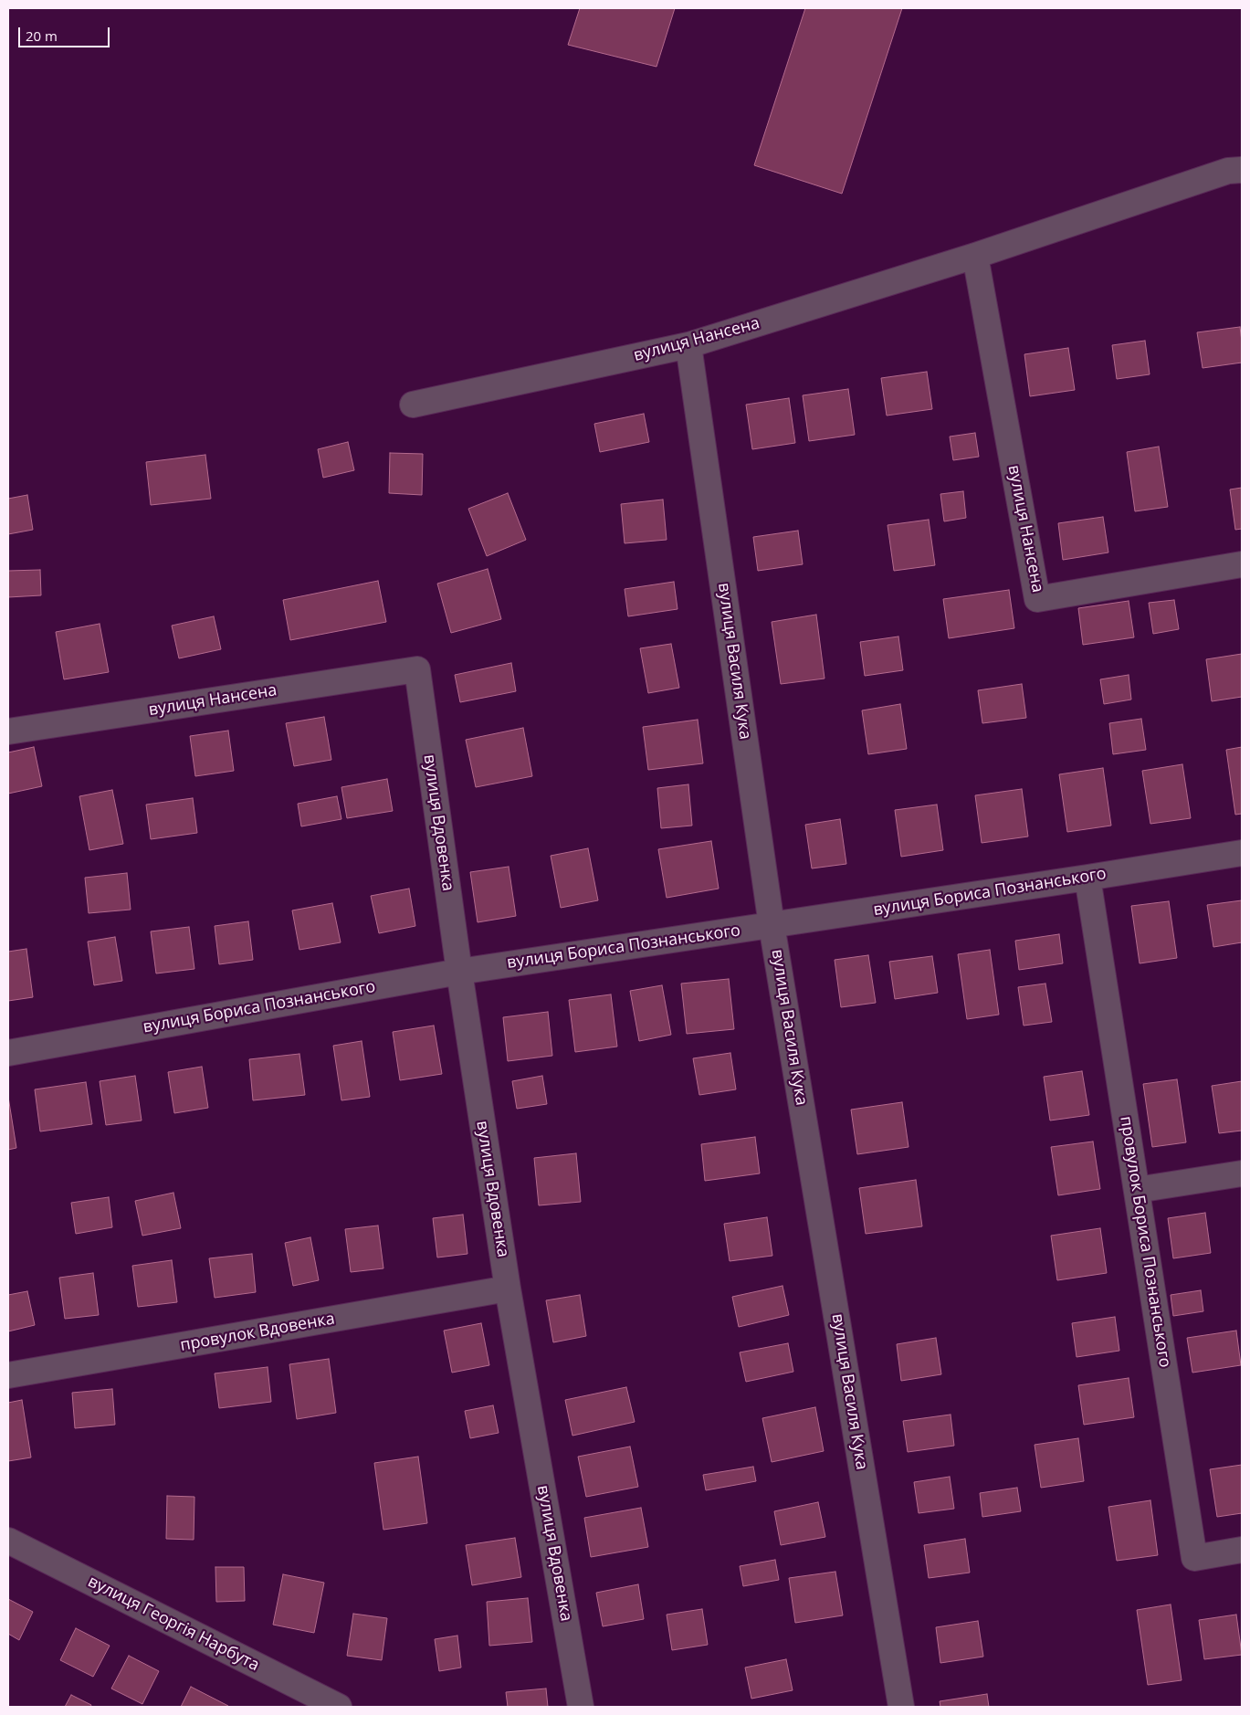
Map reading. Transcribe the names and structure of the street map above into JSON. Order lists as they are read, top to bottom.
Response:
{
  "streets": {
    "street": [
      "вулиця Нансена",
      "вулиця Василя Кука",
      "вулиця Вдовенка",
      "вулиця Бориса Познанського",
      "провулок Бориса Познанського",
      "провулок Вдовенка",
      "вулиця Георгія Нарбута"
    ]
  },
  "crossings": [
    ["вулиця Нансена", "вулиця Василя Кука"],
    ["вулиця Нансена", "вулиця Вдовенка"],
    ["вулиця Василя Кука", "вулиця Бориса Познанського"],
    ["вулиця Вдовенка", "вулиця Бориса Познанського"],
    ["вулиця Вдовенка", "провулок Вдовенка"],
    ["вулиця Бориса Познанського", "провулок Бориса Познанського"]
  ],
  "scale_bar": "20 m"
}
